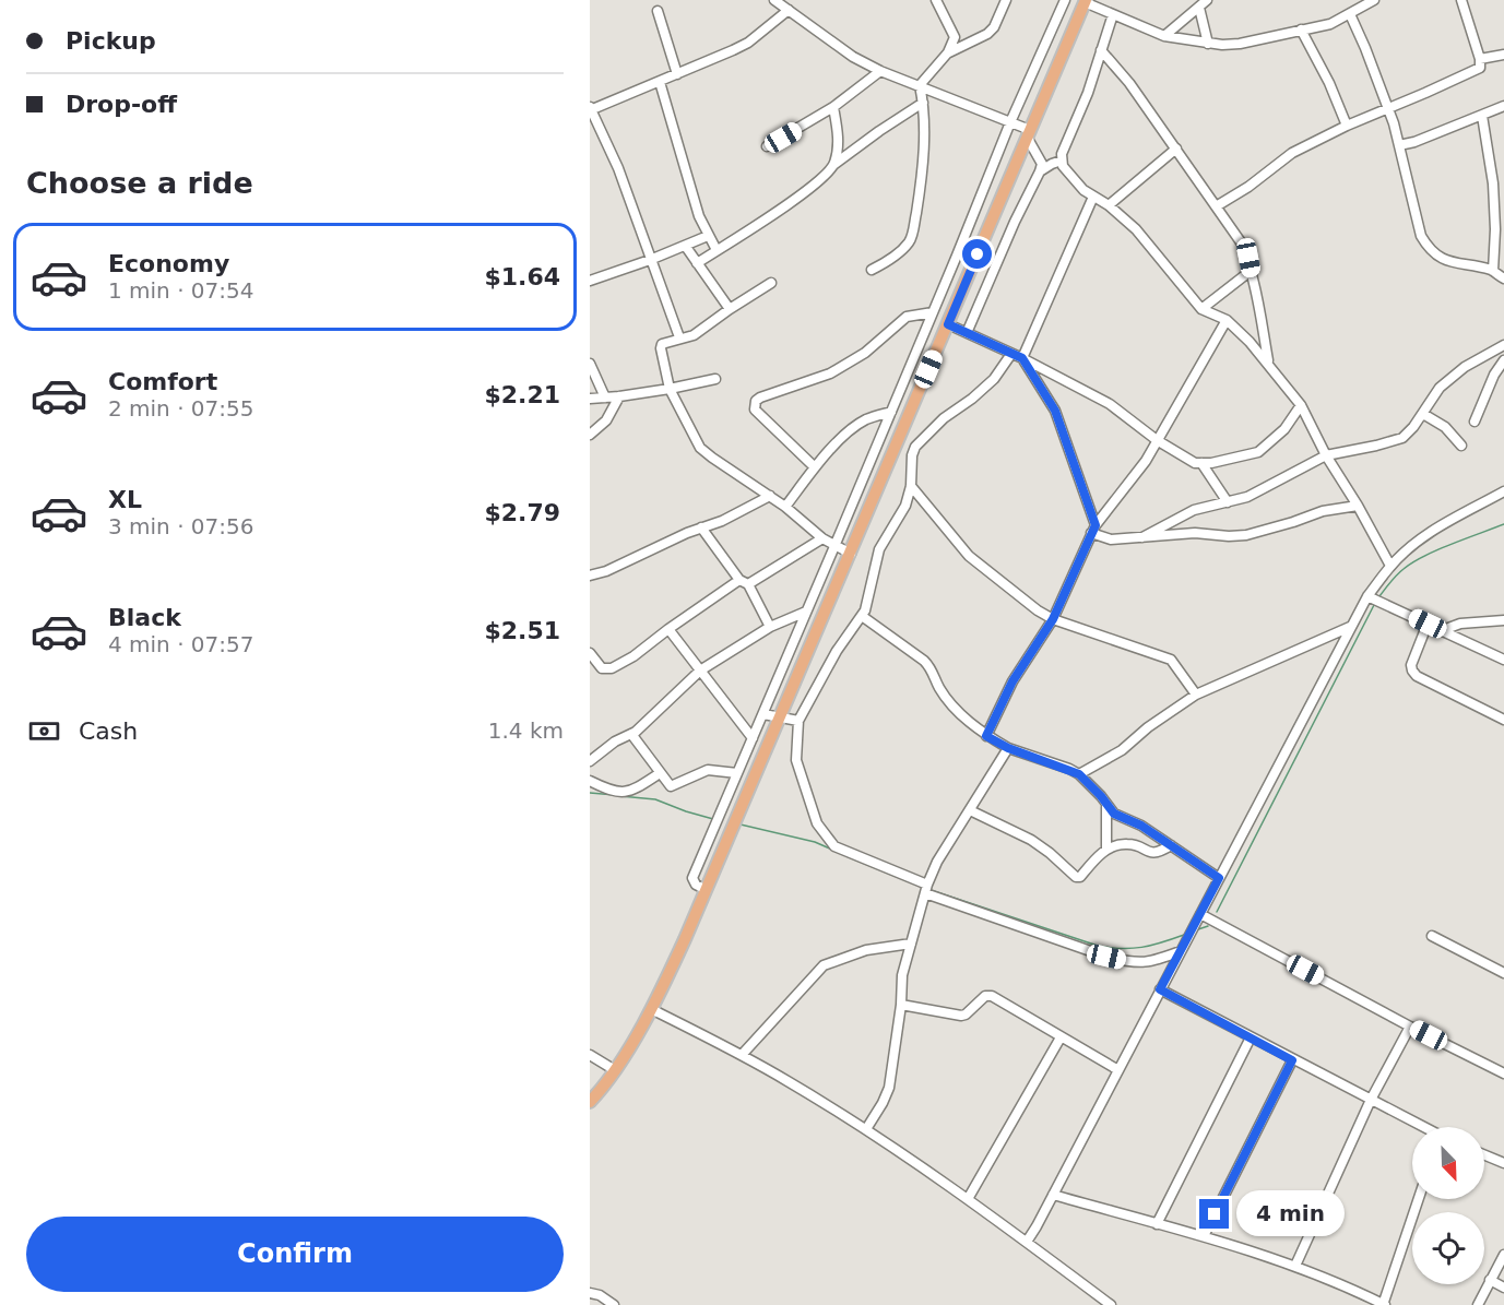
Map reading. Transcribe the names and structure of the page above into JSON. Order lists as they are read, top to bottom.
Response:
{
  "north": "bottom right",
  "page": {
    "banner": ["Pickup", "Drop-off"],
    "heading": "Choose a ride",
    "list": [
      {
        "name": "Economy",
        "note": "1 min · 07:54",
        "value": "$1.64"
      },
      {
        "name": "Comfort",
        "note": "2 min · 07:55",
        "value": "$2.21"
      },
      {
        "name": "XL",
        "note": "3 min · 07:56",
        "value": "$2.79"
      },
      {
        "name": "Black",
        "note": "4 min · 07:57",
        "value": "$2.51"
      }
    ],
    "pay": ["Cash", "1.4 km"],
    "bubble": "4 min",
    "buttons": "Confirm"
  }
}
